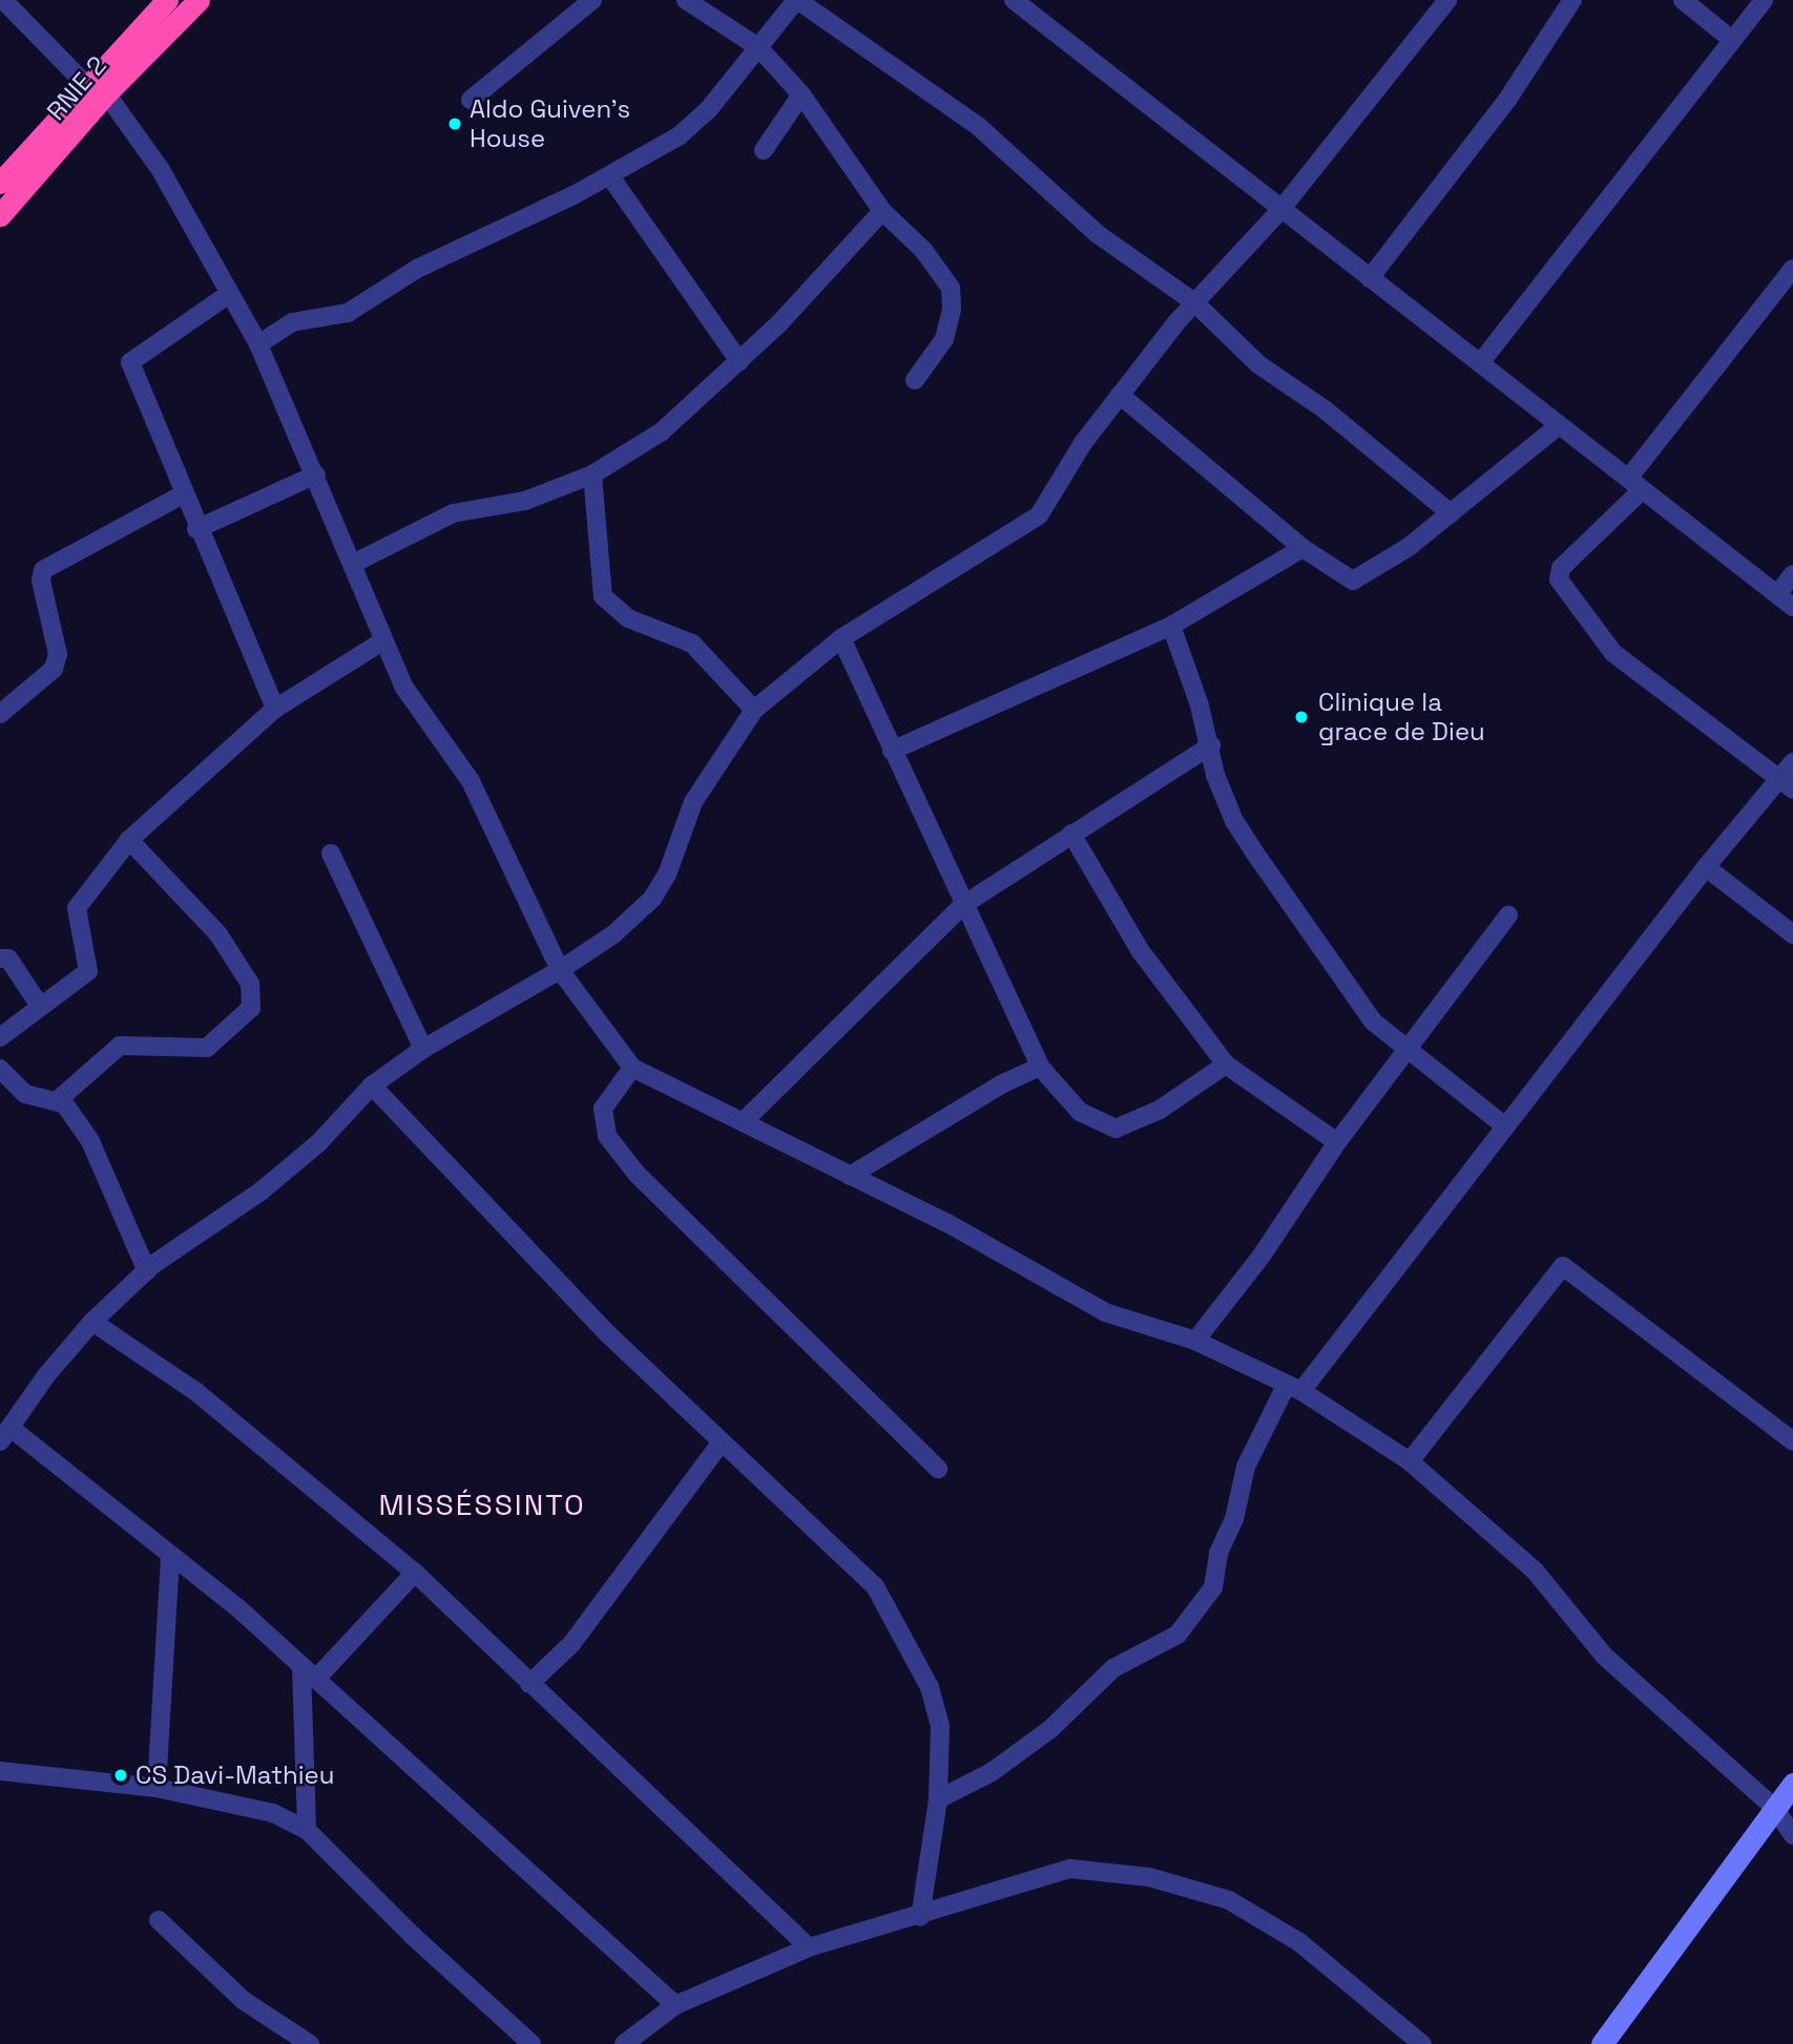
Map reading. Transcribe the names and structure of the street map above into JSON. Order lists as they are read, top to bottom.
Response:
{
  "streets": {
    "highway": ["RNIE 2"]
  },
  "districts": ["MISSÉSSINTO"],
  "places": ["Aldo Guiven's House", "Clinique la grace de Dieu", "CS Davi-Mathieu"]
}
